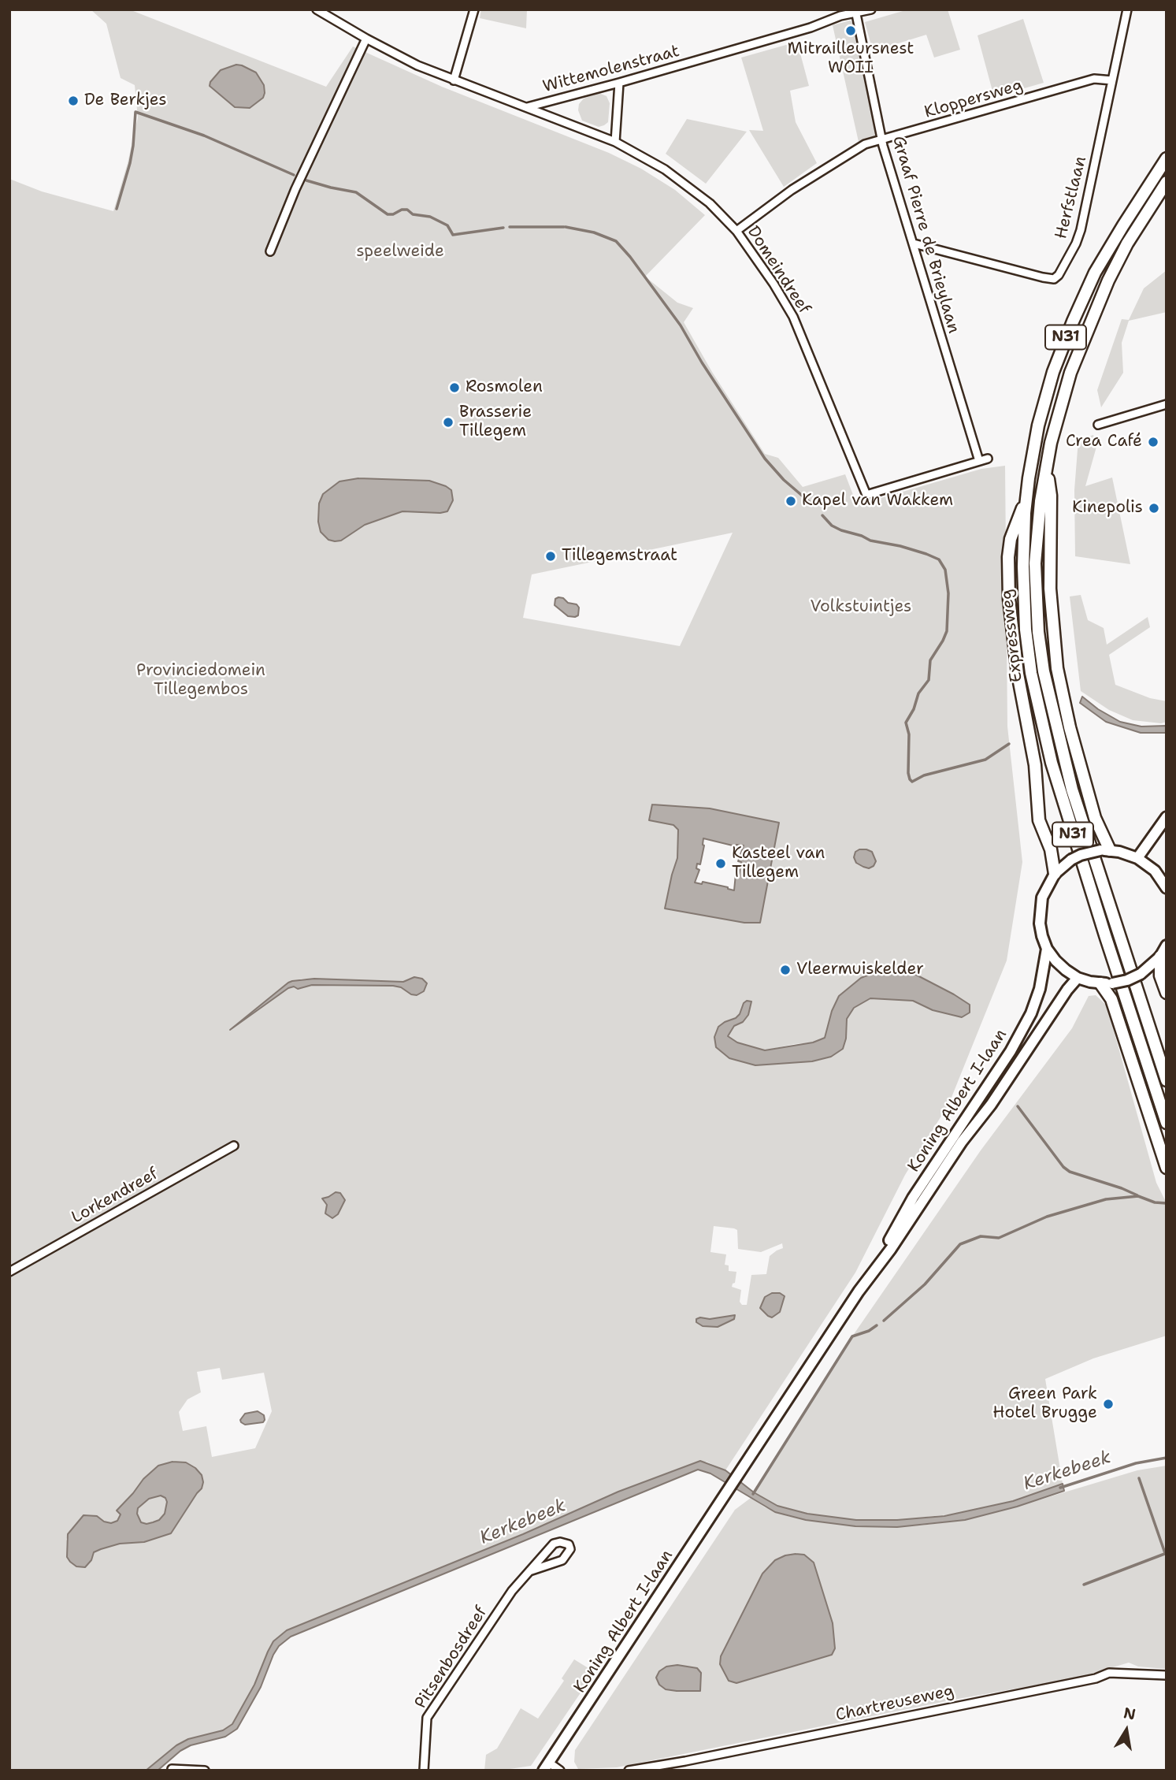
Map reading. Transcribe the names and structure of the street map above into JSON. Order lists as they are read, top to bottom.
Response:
{
  "streets": {
    "highway": ["N31", "Expressweg"],
    "main road": ["Koning Albert I-laan"],
    "street": [
      "Wittemolenstraat",
      "Kloppersweg",
      "Herfstlaan",
      "Graaf Pierre de Brieylaan",
      "Domeindreef",
      "Lorkendreef",
      "Pitsenbosdreef",
      "Chartreuseweg"
    ]
  },
  "crossings": [
    ["Wittemolenstraat", "Graaf Pierre de Brieylaan"],
    ["Wittemolenstraat", "Domeindreef"],
    ["Kloppersweg", "Herfstlaan"],
    ["Kloppersweg", "Graaf Pierre de Brieylaan"],
    ["Kloppersweg", "Domeindreef"],
    ["Herfstlaan", "Graaf Pierre de Brieylaan"],
    ["Graaf Pierre de Brieylaan", "Domeindreef"],
    ["N31", "Expressweg"],
    ["N31", "Koning Albert I-laan"]
  ],
  "water": ["Kerkebeek"],
  "parks": ["speelweide", "Volkstuintjes", "Provinciedomein Tillegembos"],
  "places": [
    "Mitrailleursnest WOII",
    "De Berkjes",
    "Rosmolen",
    "Brasserie Tillegem",
    "Crea Café",
    "Kapel van Wakkem",
    "Kinepolis",
    "Tillegemstraat",
    "Kasteel van Tillegem",
    "Vleermuiskelder",
    "Green Park Hotel Brugge"
  ],
  "north": "top"
}
